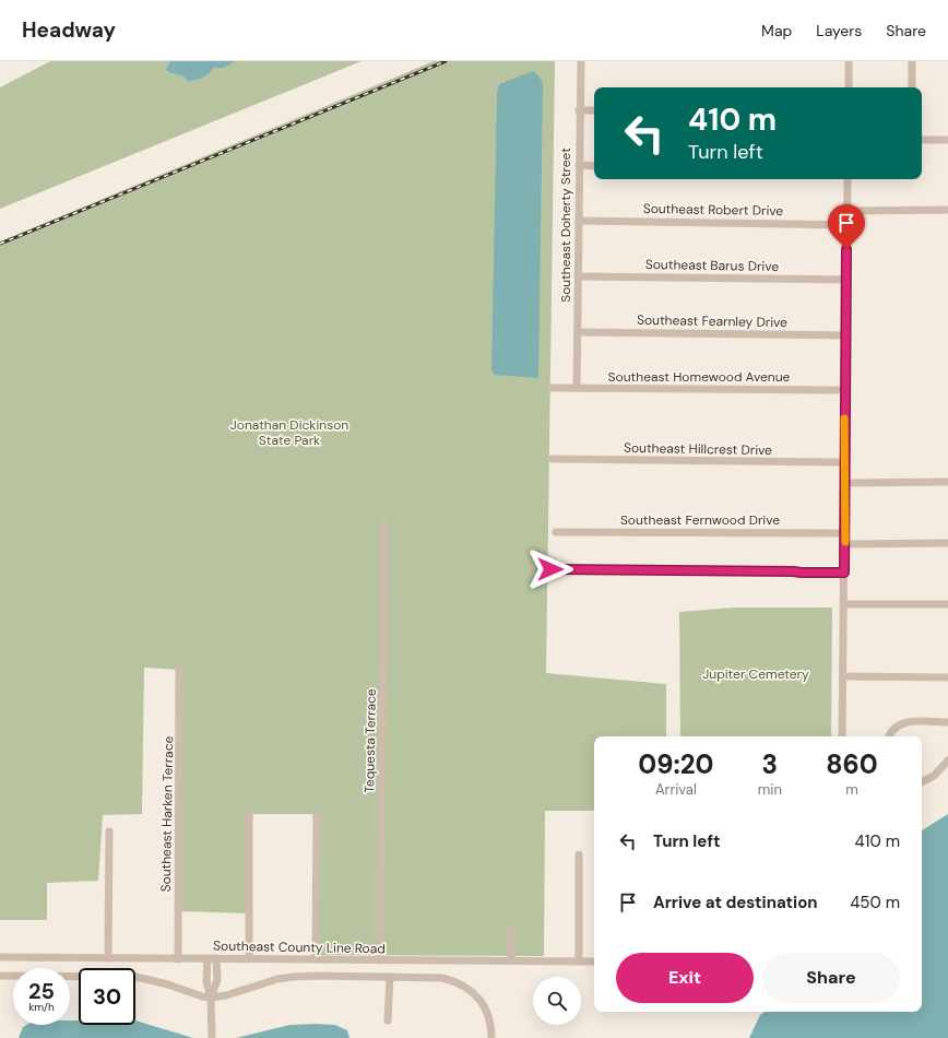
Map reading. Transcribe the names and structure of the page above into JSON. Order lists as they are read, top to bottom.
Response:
{
  "streets": {
    "street": [
      "Southeast Robert Drive",
      "Southeast Doherty Street",
      "Southeast Barus Drive",
      "Southeast Fearnley Drive",
      "Southeast Homewood Avenue",
      "Southeast Hillcrest Drive",
      "Southeast Fernwood Drive",
      "Tequesta Terrace",
      "Southeast Harken Terrace",
      "Southeast County Line Road"
    ]
  },
  "crossings": [
    ["Southeast Robert Drive", "Southeast Doherty Street"],
    ["Southeast Doherty Street", "Southeast Barus Drive"],
    ["Southeast Doherty Street", "Southeast Fearnley Drive"],
    ["Southeast Doherty Street", "Southeast Homewood Avenue"],
    ["Tequesta Terrace", "Southeast County Line Road"],
    ["Southeast Harken Terrace", "Southeast County Line Road"]
  ],
  "parks": ["Jonathan Dickinson State Park", "Jupiter Cemetery"],
  "page": {
    "header": "Headway",
    "nav": ["Map", "Layers", "Share"],
    "turn": ["410 m", "Turn left"],
    "eta": [
      "09:20",
      "Arrival",
      "3",
      "min",
      "860",
      "m"
    ],
    "list": [
      {
        "name": "Turn left",
        "value": "410 m"
      },
      {
        "name": "Arrive at destination",
        "value": "450 m"
      }
    ],
    "buttons": ["Exit", "Share"],
    "speed": "25 km/h",
    "limit": "30"
  }
}
